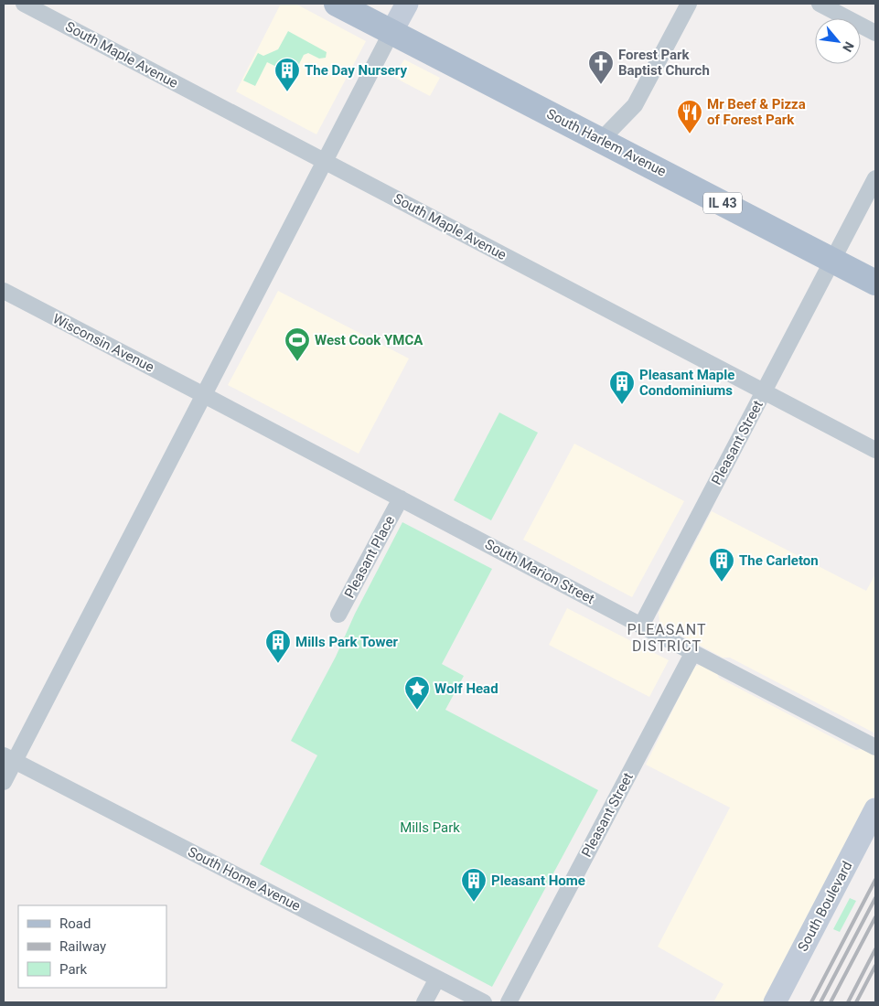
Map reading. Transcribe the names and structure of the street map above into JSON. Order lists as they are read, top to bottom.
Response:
{
  "streets": {
    "main road": ["South Harlem Avenue", "IL 43"],
    "street": [
      "South Maple Avenue",
      "Wisconsin Avenue",
      "Pleasant Street",
      "Pleasant Place",
      "South Marion Street",
      "South Home Avenue",
      "South Boulevard"
    ]
  },
  "crossings": [
    ["South Maple Avenue", "Pleasant Street"],
    ["South Harlem Avenue", "Pleasant Street"],
    ["Wisconsin Avenue", "South Marion Street"],
    ["Pleasant Street", "South Marion Street"],
    ["Pleasant Place", "South Marion Street"]
  ],
  "districts": ["PLEASANT DISTRICT"],
  "parks": ["Mills Park"],
  "places": {
    "church": ["Forest Park Baptist Church"],
    "building": [
      "The Day Nursery",
      "Pleasant Maple Condominiums",
      "The Carleton",
      "Mills Park Tower",
      "Pleasant Home"
    ],
    "restaurant": ["Mr Beef & Pizza of Forest Park"],
    "sports": ["West Cook YMCA"],
    "place": ["Wolf Head"]
  },
  "legend": ["Road", "Railway", "Park"],
  "north": "bottom right"
}
